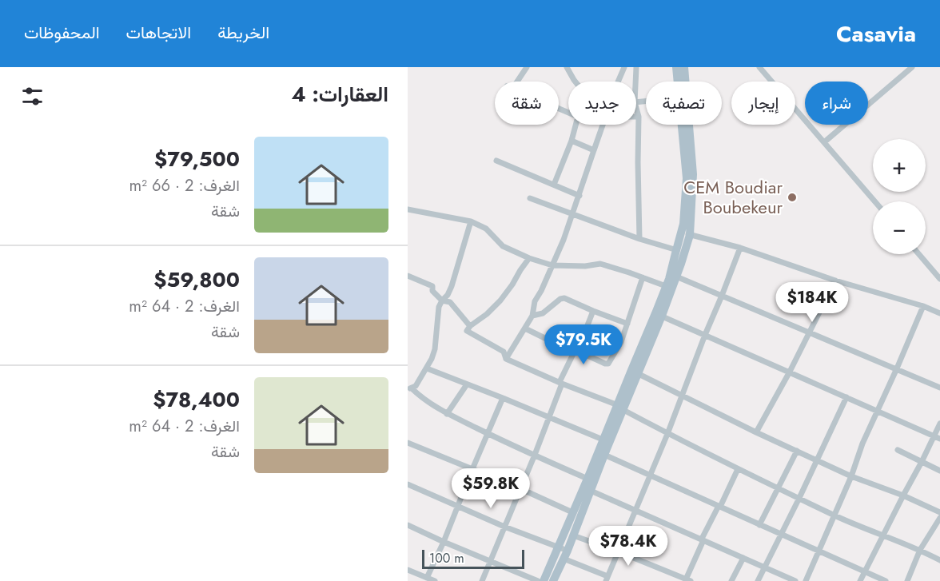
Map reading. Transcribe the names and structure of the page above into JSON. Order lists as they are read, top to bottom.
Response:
{
  "places": ["CEM Boudiar Boubekeur"],
  "scale_bar": "100 m",
  "page": {
    "header": "Casavia",
    "nav": ["الخريطة", "الاتجاهات", "المحفوظات"],
    "heading": "العقارات: 4",
    "chip": [
      "شراء",
      "إيجار",
      "تصفية",
      "جديد",
      "شقة"
    ],
    "list": [
      {
        "name": "$79,500",
        "note": "الغرف: 2 · 66 m² · شقة"
      },
      {
        "name": "$59,800",
        "note": "الغرف: 2 · 64 m² · شقة"
      },
      {
        "name": "$78,400",
        "note": "الغرف: 2 · 64 m² · شقة"
      }
    ],
    "map_buttons": ["+", "−"],
    "price": [
      "$184K",
      "$79.5K",
      "$59.8K",
      "$78.4K"
    ],
    "scale": "100 m"
  }
}
